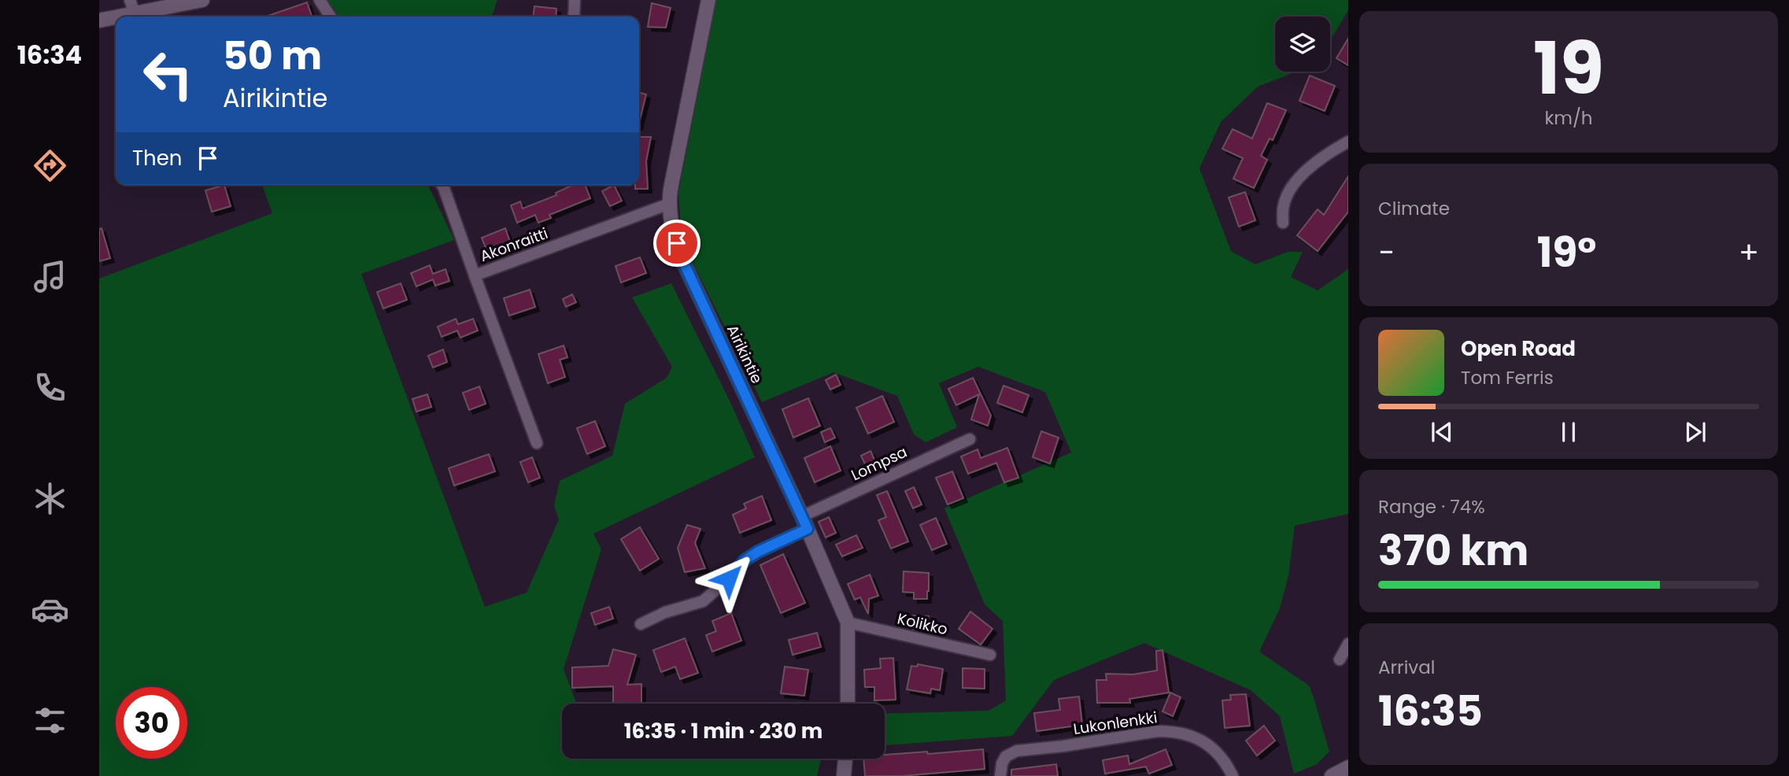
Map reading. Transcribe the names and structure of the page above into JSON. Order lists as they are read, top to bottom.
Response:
{
  "streets": {
    "street": [
      "Akonraitti",
      "Airikintie",
      "Lompsa",
      "Kolikko",
      "Lukonlenkki"
    ]
  },
  "crossings": [
    ["Akonraitti", "Airikintie"],
    ["Airikintie", "Lompsa"],
    ["Airikintie", "Kolikko"]
  ],
  "page": {
    "tabs": "16:34",
    "tile": [
      ["19", "km/h"],
      "Climate",
      ["Range · 74%", "370 km"],
      ["Arrival", "16:35"]
    ],
    "turn": ["50 m", "Airikintie"],
    "then": "Then",
    "heat": ["−", "19°", "+"],
    "song": ["Open Road", "Tom Ferris"],
    "limit": "30",
    "trip": "16:35 · 1 min · 230 m"
  }
}
